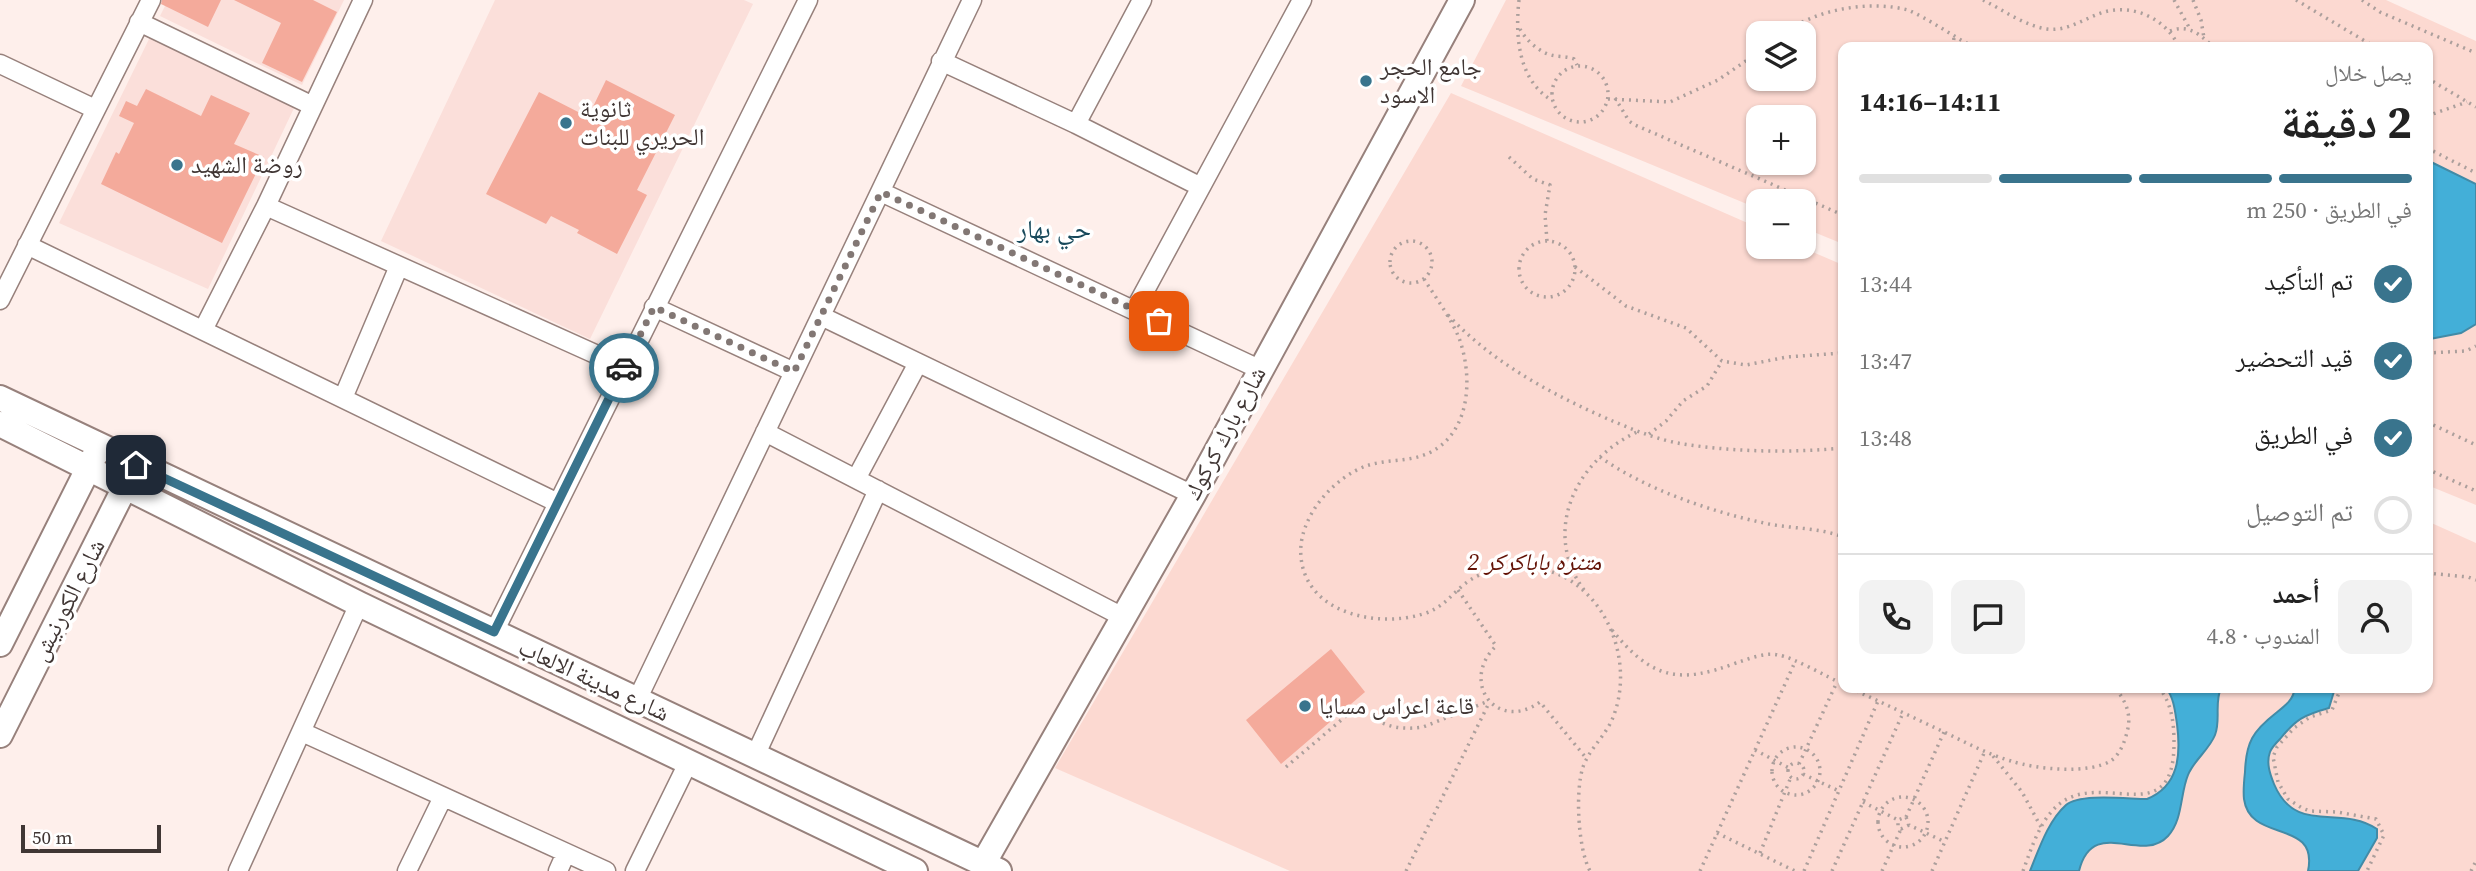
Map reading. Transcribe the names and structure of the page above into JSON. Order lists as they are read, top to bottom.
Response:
{
  "streets": {
    "main road": ["شارع بارك كركوك", "شارع الكورنيش", "شارع مدينة الالعاب"]
  },
  "crossings": [
    ["شارع بارك كركوك", "شارع مدينة الالعاب"],
    ["شارع الكورنيش", "شارع مدينة الالعاب"]
  ],
  "districts": ["حي بهار"],
  "parks": ["متنزه باباكركر 2"],
  "places": [
    "جامع الحجر الاسود",
    "ثانوية الحريري للبنات",
    "روضة الشهيد",
    "قاعة اعراس مسايا"
  ],
  "scale_bar": "50 m",
  "page": {
    "map_buttons": ["+", "−"],
    "heading": ["2 دقيقة", "يصل خلال", "14:11–14:16"],
    "panel": ["أحمد", "المندوب · 4.8"],
    "bar": "في الطريق · 250 m",
    "list": [
      ["تم التأكيد", "13:44"],
      ["قيد التحضير", "13:47"],
      ["في الطريق", "13:48"],
      "تم التوصيل"
    ],
    "scale": "50 m"
  }
}
